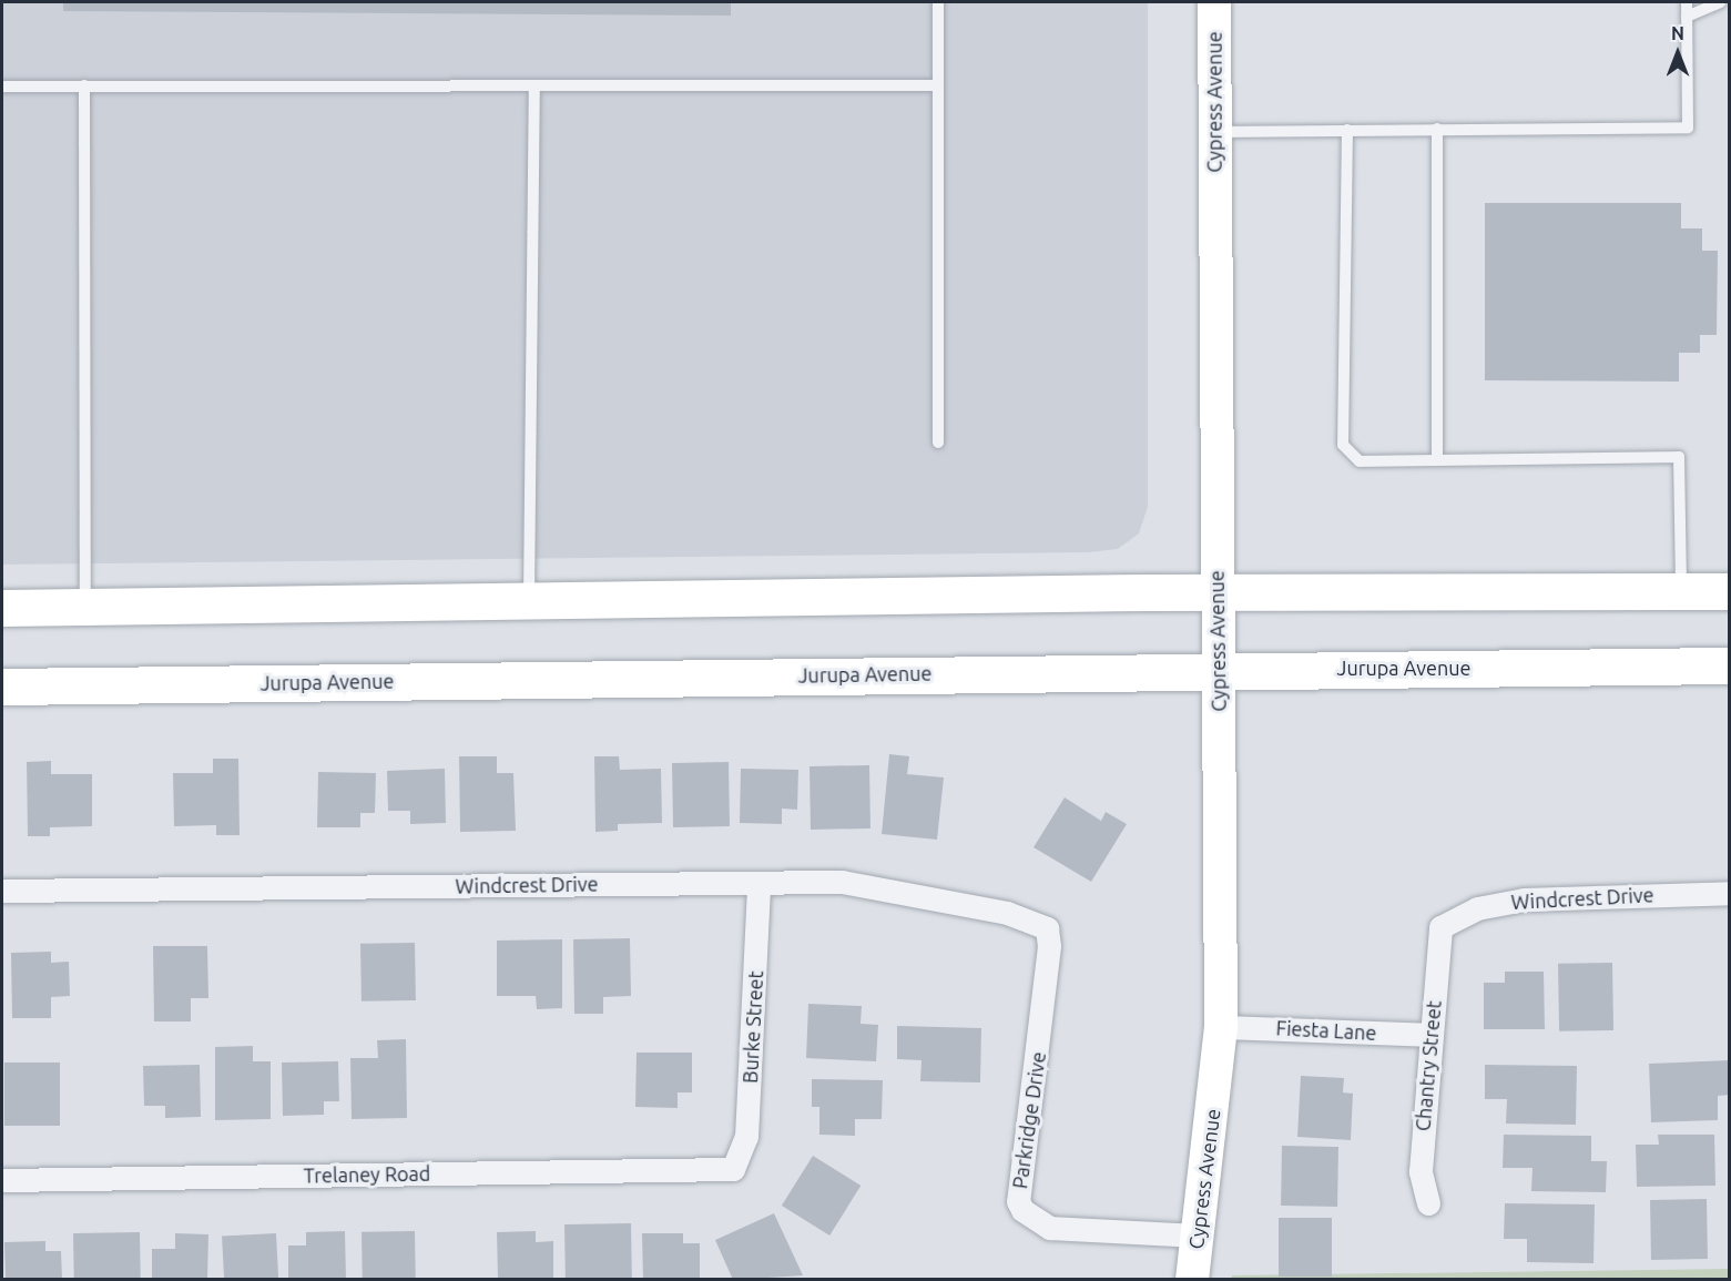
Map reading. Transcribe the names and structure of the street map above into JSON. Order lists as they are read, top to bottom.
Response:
{
  "streets": {
    "main road": ["Jurupa Avenue"],
    "street": [
      "Cypress Avenue",
      "Windcrest Drive",
      "Burke Street",
      "Fiesta Lane",
      "Chantry Street",
      "Parkridge Drive",
      "Trelaney Road"
    ]
  },
  "crossings": [
    ["Cypress Avenue", "Jurupa Avenue"],
    ["Cypress Avenue", "Fiesta Lane"],
    ["Cypress Avenue", "Parkridge Drive"],
    ["Windcrest Drive", "Burke Street"],
    ["Windcrest Drive", "Chantry Street"],
    ["Windcrest Drive", "Parkridge Drive"],
    ["Burke Street", "Trelaney Road"],
    ["Fiesta Lane", "Chantry Street"]
  ],
  "north": "top"
}
